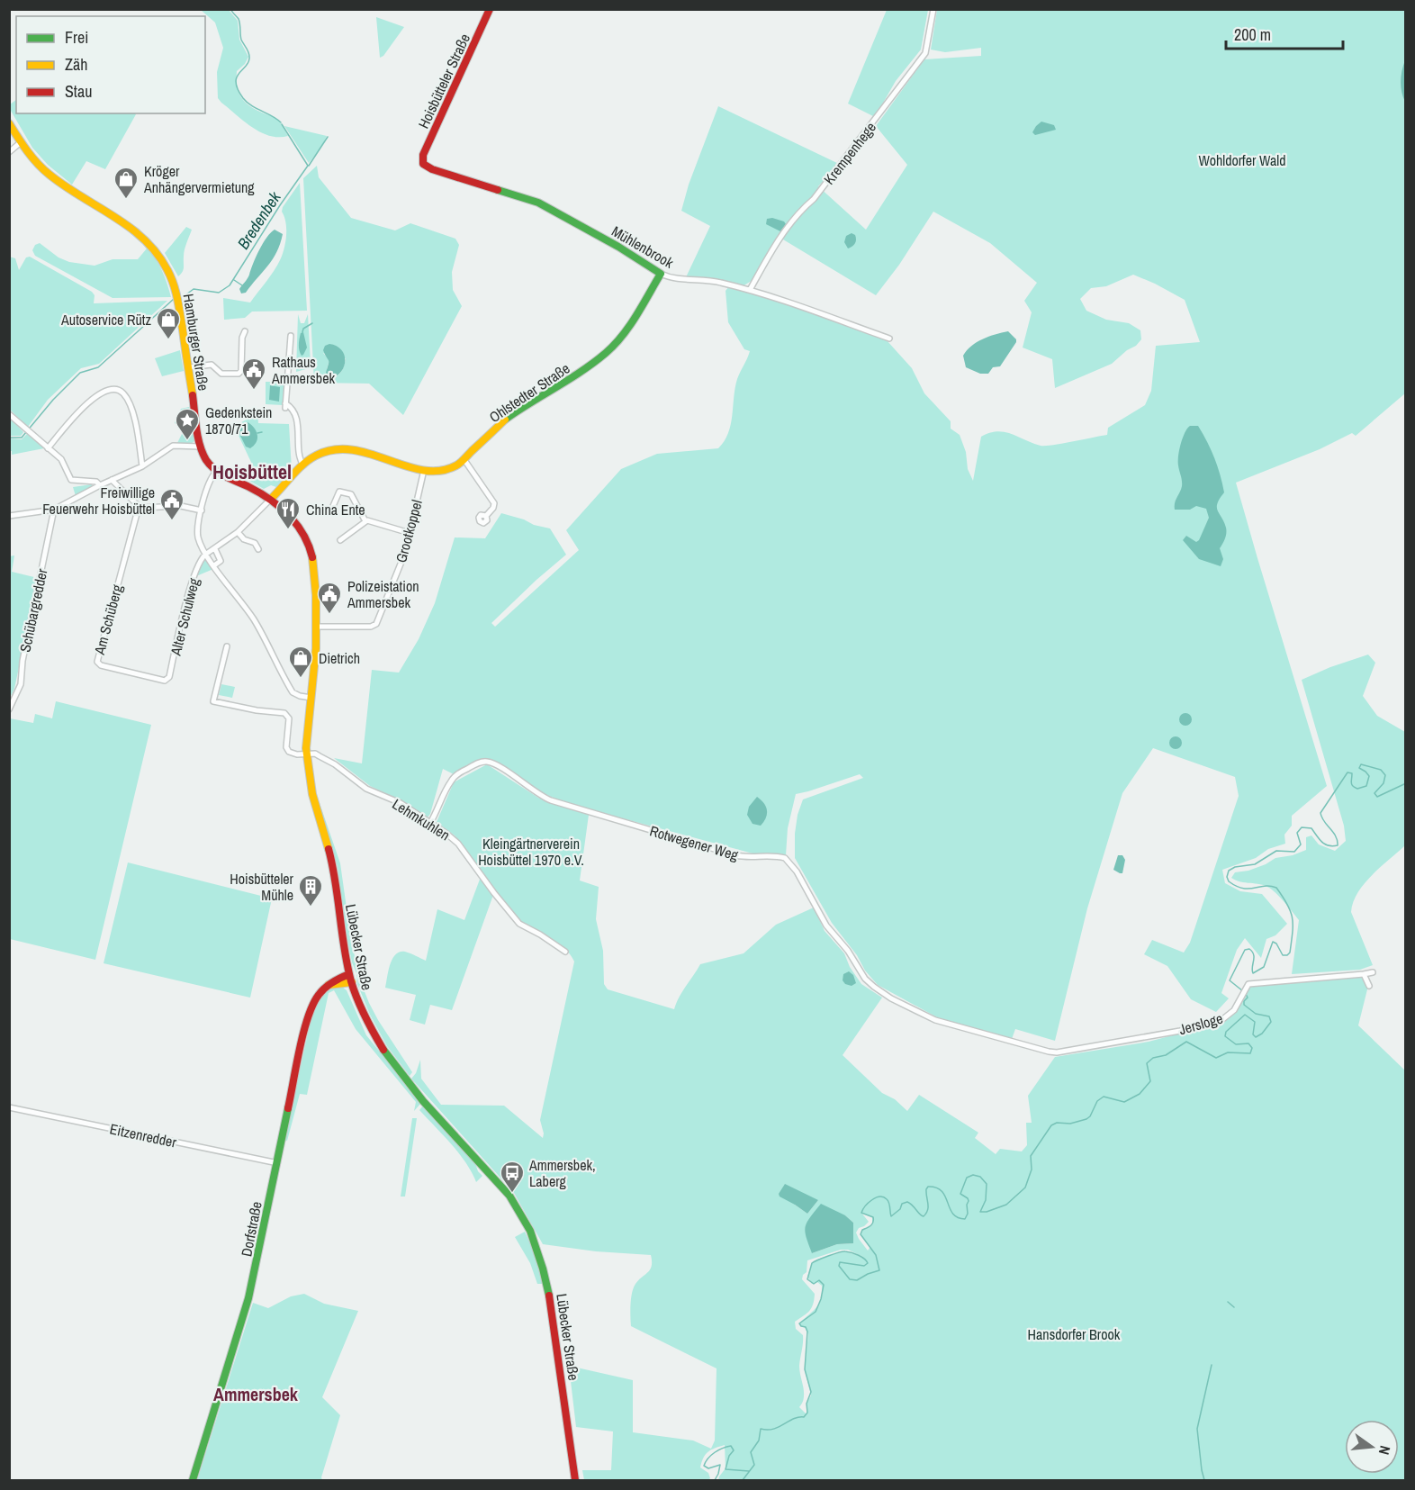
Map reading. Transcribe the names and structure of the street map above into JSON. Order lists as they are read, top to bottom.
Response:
{
  "streets": {
    "main road": [
      "Hoisbütteler Straße",
      "Mühlenbrook",
      "Hamburger Straße",
      "Ohlstedter Straße",
      "Lübecker Straße",
      "Dorfstraße"
    ],
    "street": [
      "Krempenhege",
      "Grootkoppel",
      "Schübargredder",
      "Alter Schulweg",
      "Am Schüberg",
      "Lehmkuhlen",
      "Rotwegener Weg",
      "Jersloge",
      "Eitzenredder"
    ]
  },
  "crossings": [
    ["Hoisbütteler Straße", "Mühlenbrook"],
    ["Krempenhege", "Mühlenbrook"],
    ["Mühlenbrook", "Ohlstedter Straße"],
    ["Hamburger Straße", "Lübecker Straße"],
    ["Ohlstedter Straße", "Grootkoppel"],
    ["Ohlstedter Straße", "Lübecker Straße"],
    ["Grootkoppel", "Lübecker Straße"],
    ["Alter Schulweg", "Am Schüberg"],
    ["Lehmkuhlen", "Rotwegener Weg"],
    ["Lehmkuhlen", "Lübecker Straße"],
    ["Rotwegener Weg", "Jersloge"],
    ["Lübecker Straße", "Dorfstraße"],
    ["Eitzenredder", "Dorfstraße"]
  ],
  "districts": ["Hoisbüttel", "Ammersbek"],
  "water": ["Bredenbek"],
  "parks": ["Wohldorfer Wald", "Kleingärtnerverein Hoisbüttel 1970 e.V.", "Hansdorfer Brook"],
  "places": {
    "shop": ["Kröger Anhängervermietung", "Autoservice Rütz", "Dietrich"],
    "public building": ["Rathaus Ammersbek", "Freiwillige Feuerwehr Hoisbüttel", "Polizeistation Ammersbek"],
    "place": ["Gedenkstein 1870/71"],
    "restaurant": ["China Ente"],
    "building": ["Hoisbütteler Mühle"],
    "bus stop": ["Ammersbek, Laberg"]
  },
  "legend": ["Frei", "Zäh", "Stau"],
  "scale_bar": "200 m",
  "north": "right"
}
